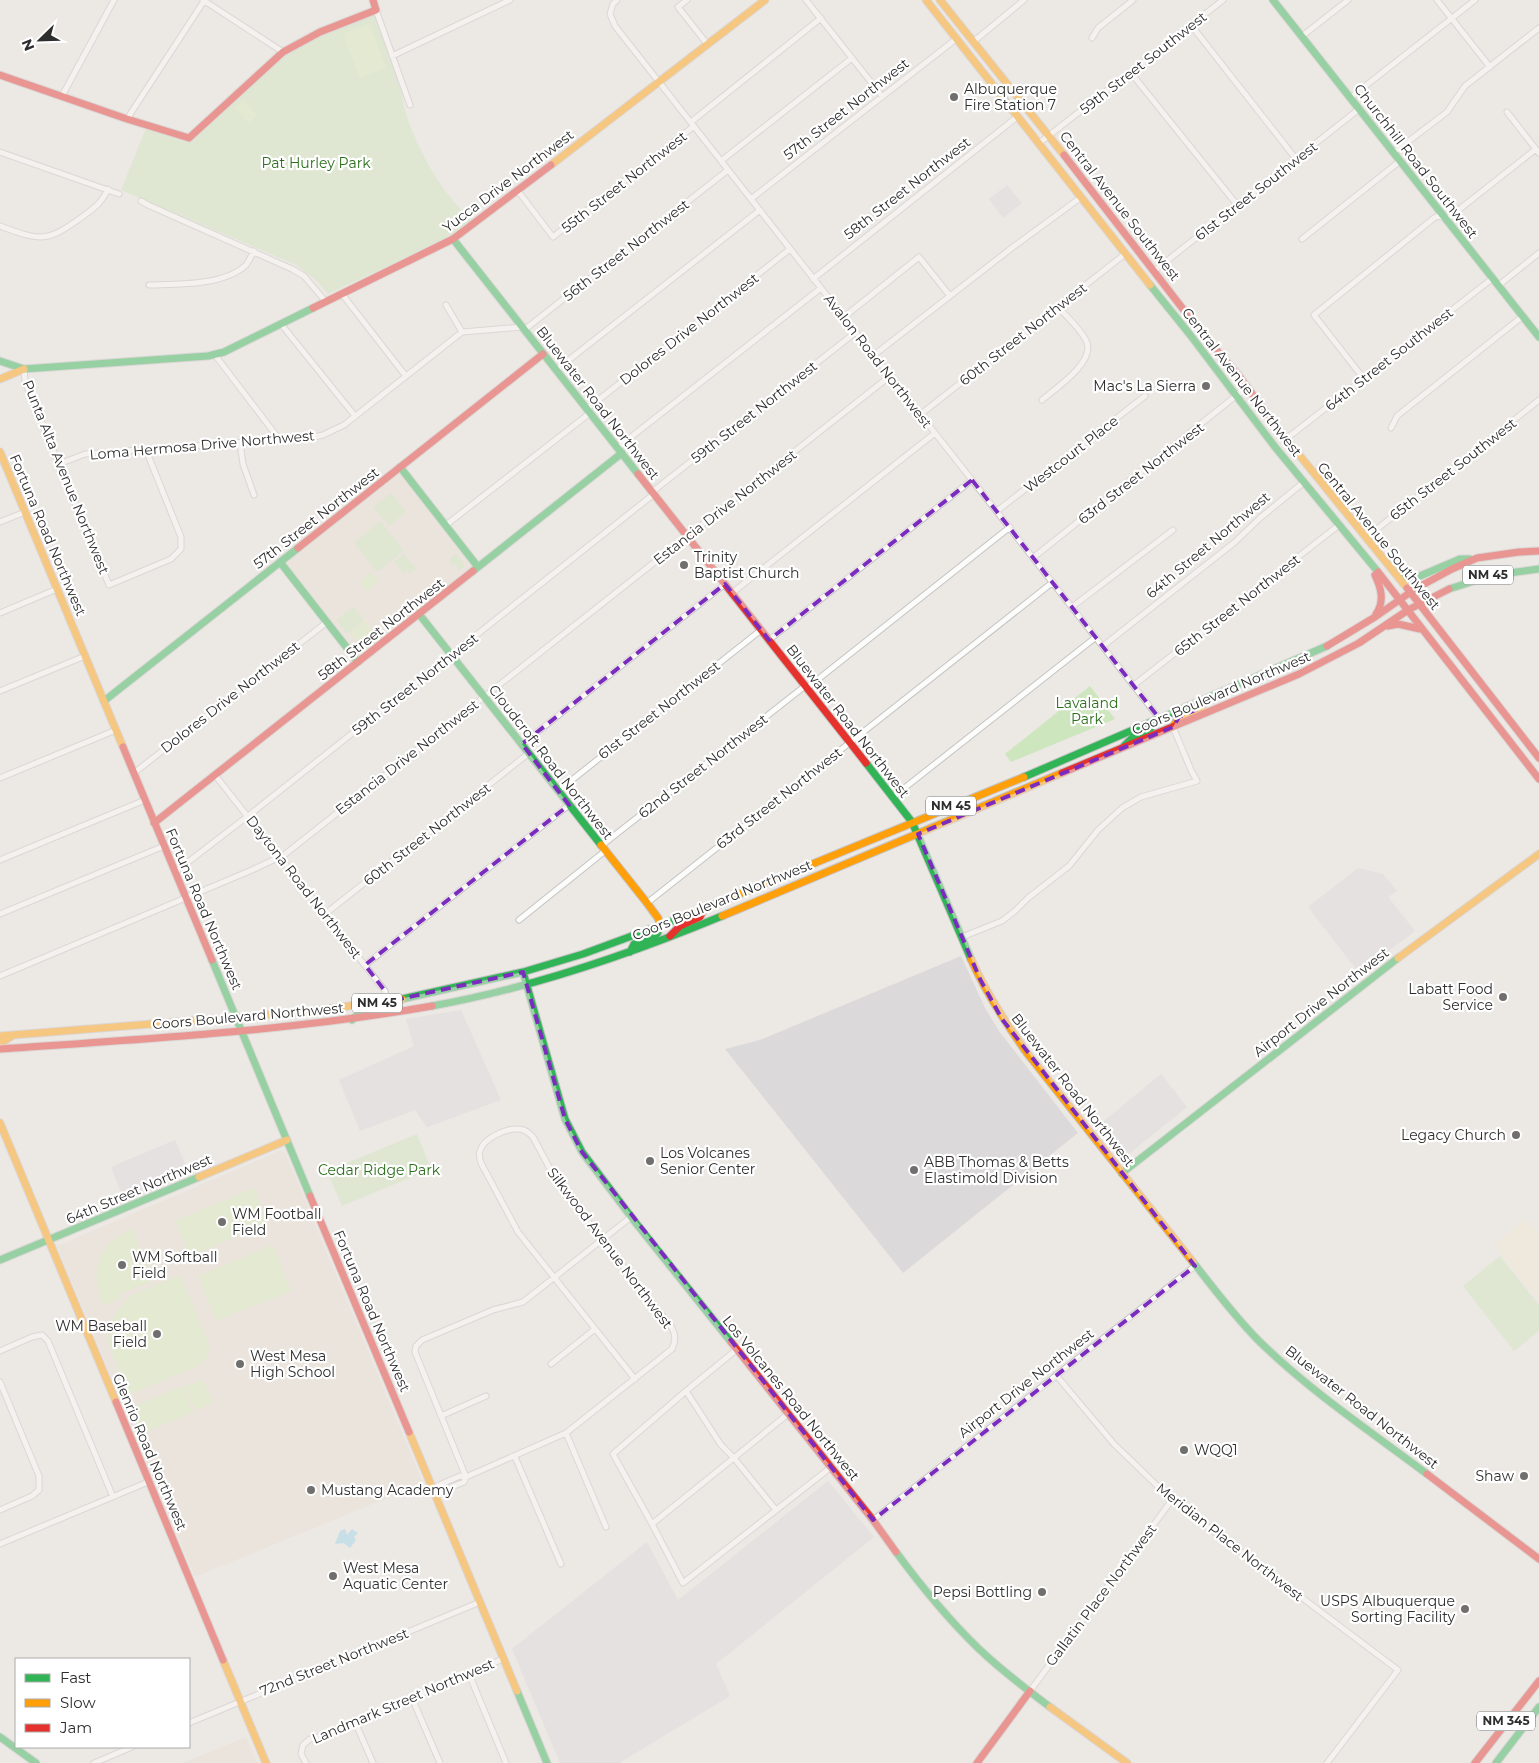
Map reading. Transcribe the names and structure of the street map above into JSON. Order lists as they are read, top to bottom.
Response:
{
  "streets": {
    "main road": [
      "57th Street Northwest",
      "Churchhill Road Southwest",
      "Yucca Drive Northwest",
      "58th Street Northwest",
      "Central Avenue Southwest",
      "Central Avenue Northwest",
      "Bluewater Road Northwest",
      "Fortuna Road Northwest",
      "64th Street Northwest",
      "NM 45",
      "Coors Boulevard Northwest",
      "Cloudcroft Road Northwest",
      "Airport Drive Northwest",
      "Los Volcanes Road Northwest",
      "Glenrio Road Northwest",
      "NM 345"
    ],
    "street": [
      "59th Street Southwest",
      "55th Street Northwest",
      "61st Street Southwest",
      "56th Street Northwest",
      "Dolores Drive Northwest",
      "60th Street Northwest",
      "64th Street Southwest",
      "Avalon Road Northwest",
      "59th Street Northwest",
      "Loma Hermosa Drive Northwest",
      "Westcourt Place",
      "65th Street Southwest",
      "63rd Street Northwest",
      "Punta Alta Avenue Northwest",
      "Estancia Drive Northwest",
      "65th Street Northwest",
      "61st Street Northwest",
      "62nd Street Northwest",
      "Daytona Road Northwest",
      "Silkwood Avenue Northwest",
      "Meridian Place Northwest",
      "Gallatin Place Northwest",
      "72nd Street Northwest",
      "Landmark Street Northwest"
    ]
  },
  "crossings": [
    ["59th Street Southwest", "Central Avenue Southwest"],
    ["59th Street Southwest", "Central Avenue Northwest"],
    ["57th Street Northwest", "Avalon Road Northwest"],
    ["57th Street Northwest", "Central Avenue Northwest"],
    ["57th Street Northwest", "Bluewater Road Northwest"],
    ["57th Street Northwest", "Fortuna Road Northwest"],
    ["Churchhill Road Southwest", "61st Street Southwest"],
    ["Churchhill Road Southwest", "64th Street Southwest"],
    ["Yucca Drive Northwest", "55th Street Northwest"],
    ["Yucca Drive Northwest", "Avalon Road Northwest"],
    ["Yucca Drive Northwest", "Bluewater Road Northwest"],
    ["55th Street Northwest", "Avalon Road Northwest"],
    ["58th Street Northwest", "Avalon Road Northwest"],
    ["58th Street Northwest", "Central Avenue Northwest"],
    ["58th Street Northwest", "Bluewater Road Northwest"],
    ["58th Street Northwest", "Fortuna Road Northwest"],
    ["58th Street Northwest", "Cloudcroft Road Northwest"],
    ["58th Street Northwest", "Daytona Road Northwest"],
    ["61st Street Southwest", "Central Avenue Southwest"],
    ["Central Avenue Southwest", "64th Street Southwest"],
    ["Central Avenue Southwest", "65th Street Southwest"],
    ["Central Avenue Southwest", "63rd Street Northwest"],
    ["Central Avenue Southwest", "NM 45"],
    ["56th Street Northwest", "Avalon Road Northwest"],
    ["56th Street Northwest", "Bluewater Road Northwest"],
    ["Dolores Drive Northwest", "Avalon Road Northwest"],
    ["Dolores Drive Northwest", "Bluewater Road Northwest"],
    ["Dolores Drive Northwest", "Fortuna Road Northwest"],
    ["60th Street Northwest", "Avalon Road Northwest"],
    ["60th Street Northwest", "Central Avenue Northwest"],
    ["60th Street Northwest", "Cloudcroft Road Northwest"],
    ["60th Street Northwest", "Daytona Road Northwest"],
    ["Avalon Road Northwest", "59th Street Northwest"],
    ["Avalon Road Northwest", "Westcourt Place"],
    ["Avalon Road Northwest", "63rd Street Northwest"],
    ["Avalon Road Northwest", "Estancia Drive Northwest"],
    ["Avalon Road Northwest", "64th Street Northwest"],
    ["Avalon Road Northwest", "65th Street Northwest"],
    ["Avalon Road Northwest", "Coors Boulevard Northwest"],
    ["Avalon Road Northwest", "62nd Street Northwest"],
    ["Central Avenue Northwest", "63rd Street Northwest"],
    ["Central Avenue Northwest", "64th Street Northwest"],
    ["Central Avenue Northwest", "NM 45"],
    ["Central Avenue Northwest", "65th Street Northwest"],
    ["Central Avenue Northwest", "Coors Boulevard Northwest"],
    ["Bluewater Road Northwest", "59th Street Northwest"],
    ["Bluewater Road Northwest", "63rd Street Northwest"],
    ["Bluewater Road Northwest", "Estancia Drive Northwest"],
    ["Bluewater Road Northwest", "Coors Boulevard Northwest"],
    ["Bluewater Road Northwest", "61st Street Northwest"],
    ["Bluewater Road Northwest", "62nd Street Northwest"],
    ["Bluewater Road Northwest", "Airport Drive Northwest"],
    ["59th Street Northwest", "Fortuna Road Northwest"],
    ["59th Street Northwest", "Cloudcroft Road Northwest"],
    ["59th Street Northwest", "Daytona Road Northwest"],
    ["Loma Hermosa Drive Northwest", "Punta Alta Avenue Northwest"],
    ["63rd Street Northwest", "Cloudcroft Road Northwest"],
    ["Estancia Drive Northwest", "Fortuna Road Northwest"],
    ["Estancia Drive Northwest", "Cloudcroft Road Northwest"],
    ["Estancia Drive Northwest", "Daytona Road Northwest"],
    ["Fortuna Road Northwest", "64th Street Northwest"],
    ["Fortuna Road Northwest", "Coors Boulevard Northwest"],
    ["Fortuna Road Northwest", "72nd Street Northwest"],
    ["Fortuna Road Northwest", "Landmark Street Northwest"],
    ["64th Street Northwest", "Glenrio Road Northwest"],
    ["NM 45", "Coors Boulevard Northwest"],
    ["Coors Boulevard Northwest", "Cloudcroft Road Northwest"],
    ["Coors Boulevard Northwest", "Daytona Road Northwest"],
    ["Coors Boulevard Northwest", "Los Volcanes Road Northwest"],
    ["61st Street Northwest", "Cloudcroft Road Northwest"],
    ["Cloudcroft Road Northwest", "62nd Street Northwest"],
    ["Airport Drive Northwest", "Los Volcanes Road Northwest"],
    ["Airport Drive Northwest", "Meridian Place Northwest"],
    ["Los Volcanes Road Northwest", "Gallatin Place Northwest"],
    ["Glenrio Road Northwest", "72nd Street Northwest"],
    ["Meridian Place Northwest", "Gallatin Place Northwest"]
  ],
  "parks": ["Pat Hurley Park", "Lavaland Park", "Cedar Ridge Park"],
  "places": [
    "Albuquerque Fire Station 7",
    "Mac's La Sierra",
    "Trinity Baptist Church",
    "Labatt Food Service",
    "Legacy Church",
    "Los Volcanes Senior Center",
    "ABB Thomas & Betts Elastimold Division",
    "WM Football Field",
    "WM Softball Field",
    "WM Baseball Field",
    "West Mesa High School",
    "WQQ1",
    "Shaw",
    "Mustang Academy",
    "West Mesa Aquatic Center",
    "Pepsi Bottling",
    "USPS Albuquerque Sorting Facility"
  ],
  "legend": ["Fast", "Slow", "Jam"],
  "north": "bottom left"
}
